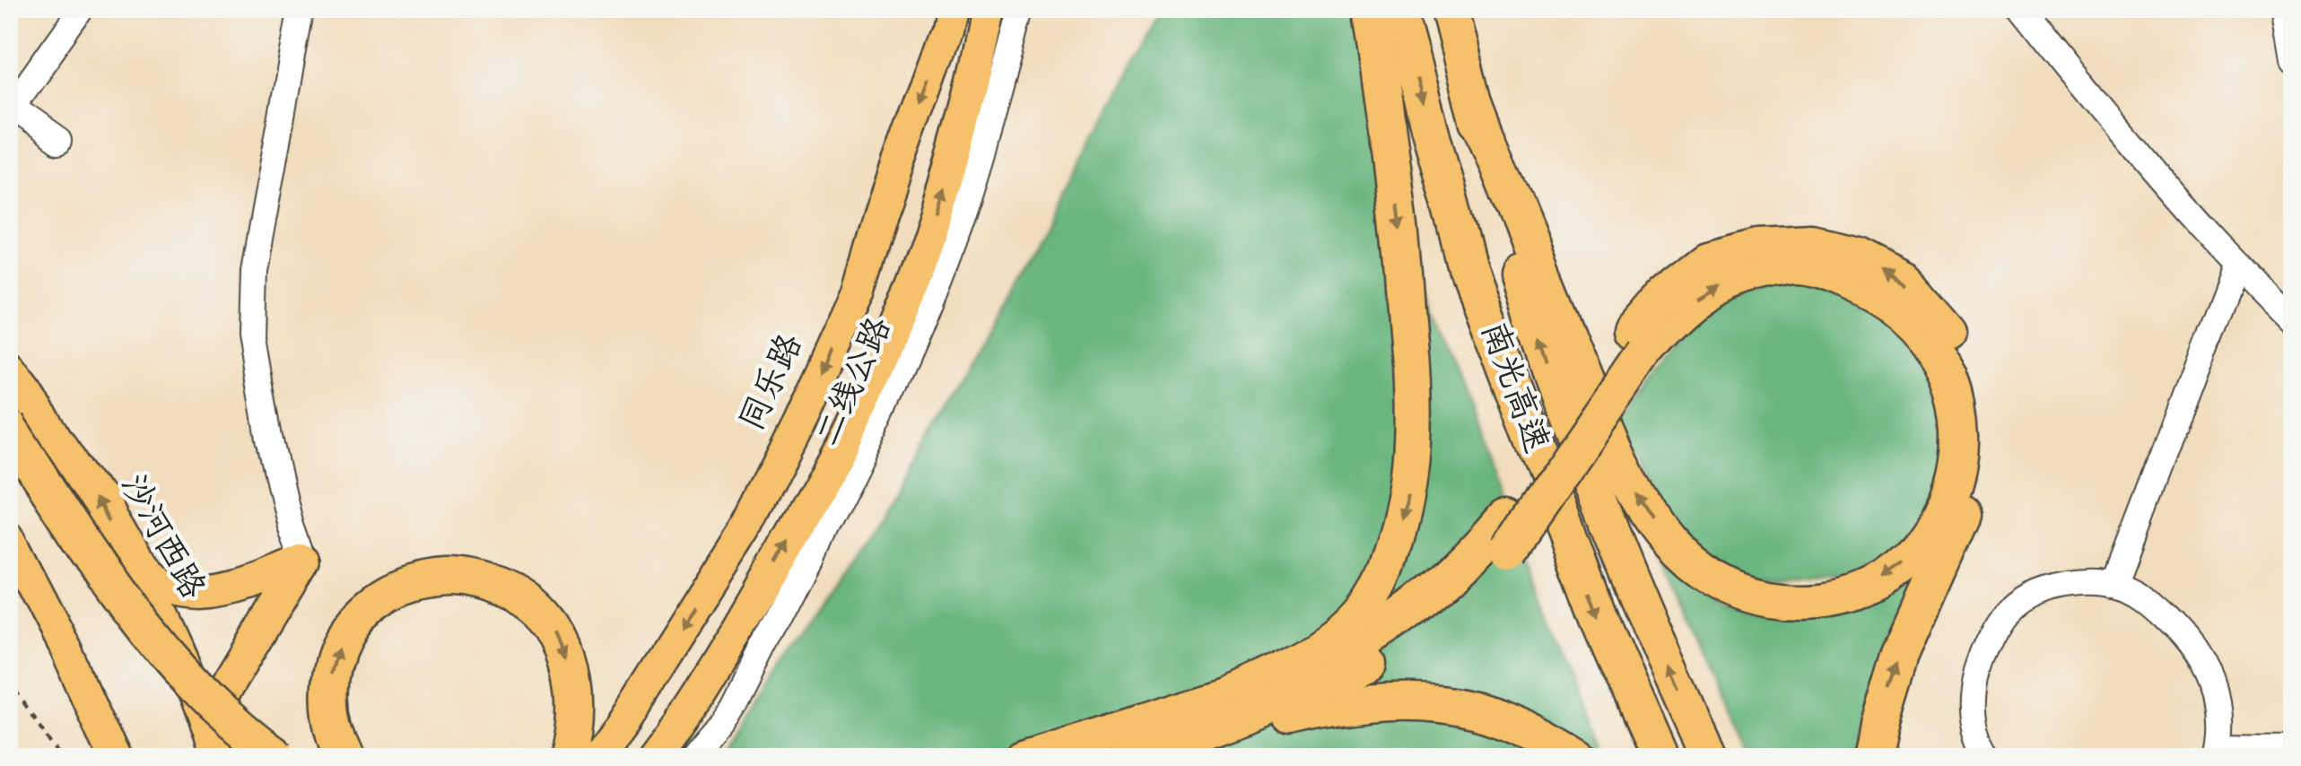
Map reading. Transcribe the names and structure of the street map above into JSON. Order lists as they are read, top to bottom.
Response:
{
  "streets": {
    "highway": ["南光高速"],
    "main road": ["同乐路", "沙河西路"],
    "street": ["二线公路"]
  }
}
